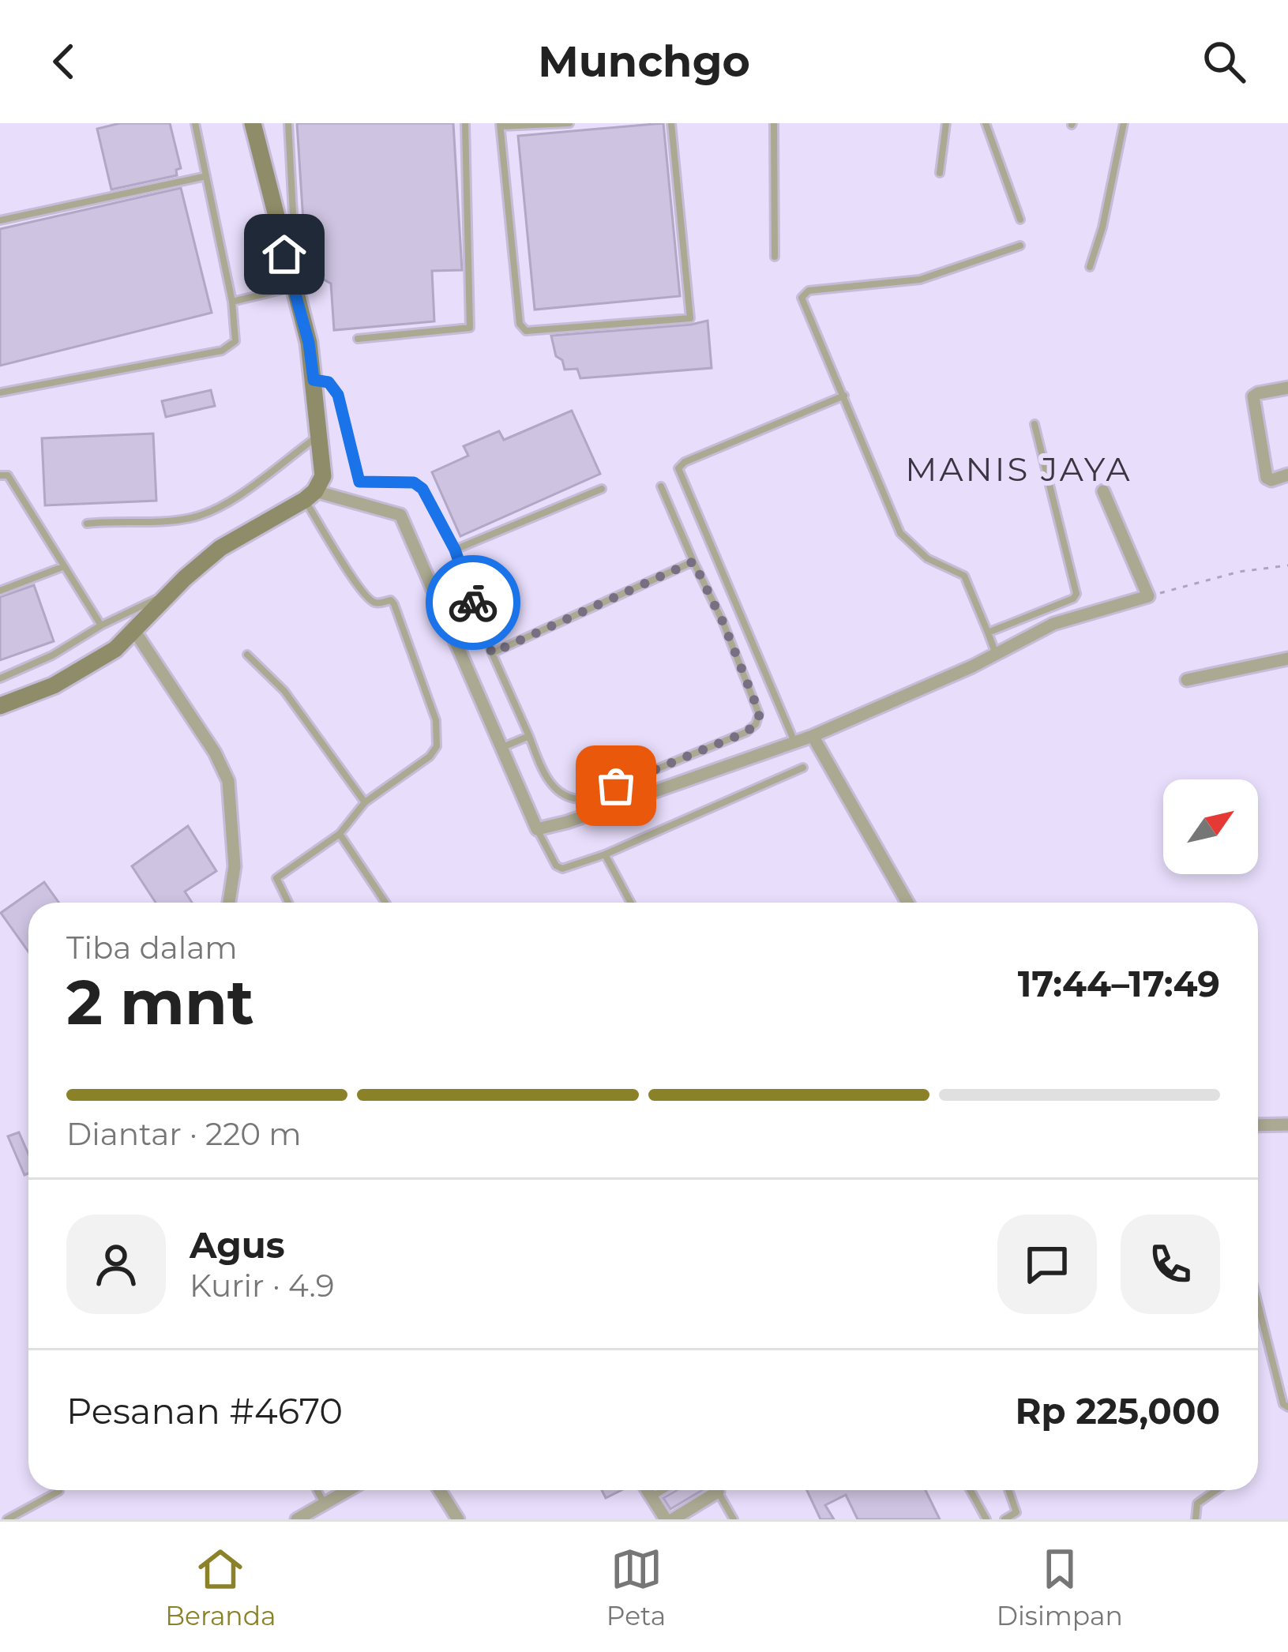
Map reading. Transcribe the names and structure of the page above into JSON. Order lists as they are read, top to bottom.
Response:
{
  "districts": ["MANIS JAYA"],
  "north": "top right",
  "page": {
    "header": "Munchgo",
    "heading": ["2 mnt", "Tiba dalam", "17:44–17:49"],
    "panel": [
      "Agus",
      "Kurir · 4.9",
      "Pesanan #4670",
      "Rp 225,000"
    ],
    "bar": "Diantar · 220 m",
    "tabs": ["Beranda", "Peta", "Disimpan"]
  }
}
